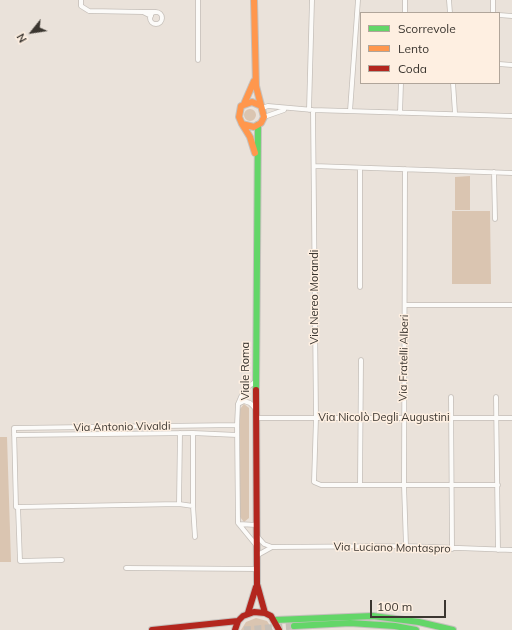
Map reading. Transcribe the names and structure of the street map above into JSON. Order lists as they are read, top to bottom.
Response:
{
  "streets": {
    "main road": ["Viale Roma"],
    "street": [
      "Via Nereo Morandi",
      "Via Fratelli Alberi",
      "Via Nicolò Degli Augustini",
      "Via Antonio Vivaldi",
      "Via Luciano Montaspro"
    ]
  },
  "crossings": [
    ["Via Nereo Morandi", "Via Nicolò Degli Augustini"],
    ["Via Fratelli Alberi", "Via Nicolò Degli Augustini"],
    ["Via Fratelli Alberi", "Via Luciano Montaspro"],
    ["Viale Roma", "Via Nicolò Degli Augustini"],
    ["Viale Roma", "Via Luciano Montaspro"]
  ],
  "legend": ["Scorrevole", "Lento", "Coda"],
  "scale_bar": "100 m",
  "north": "bottom left"
}
